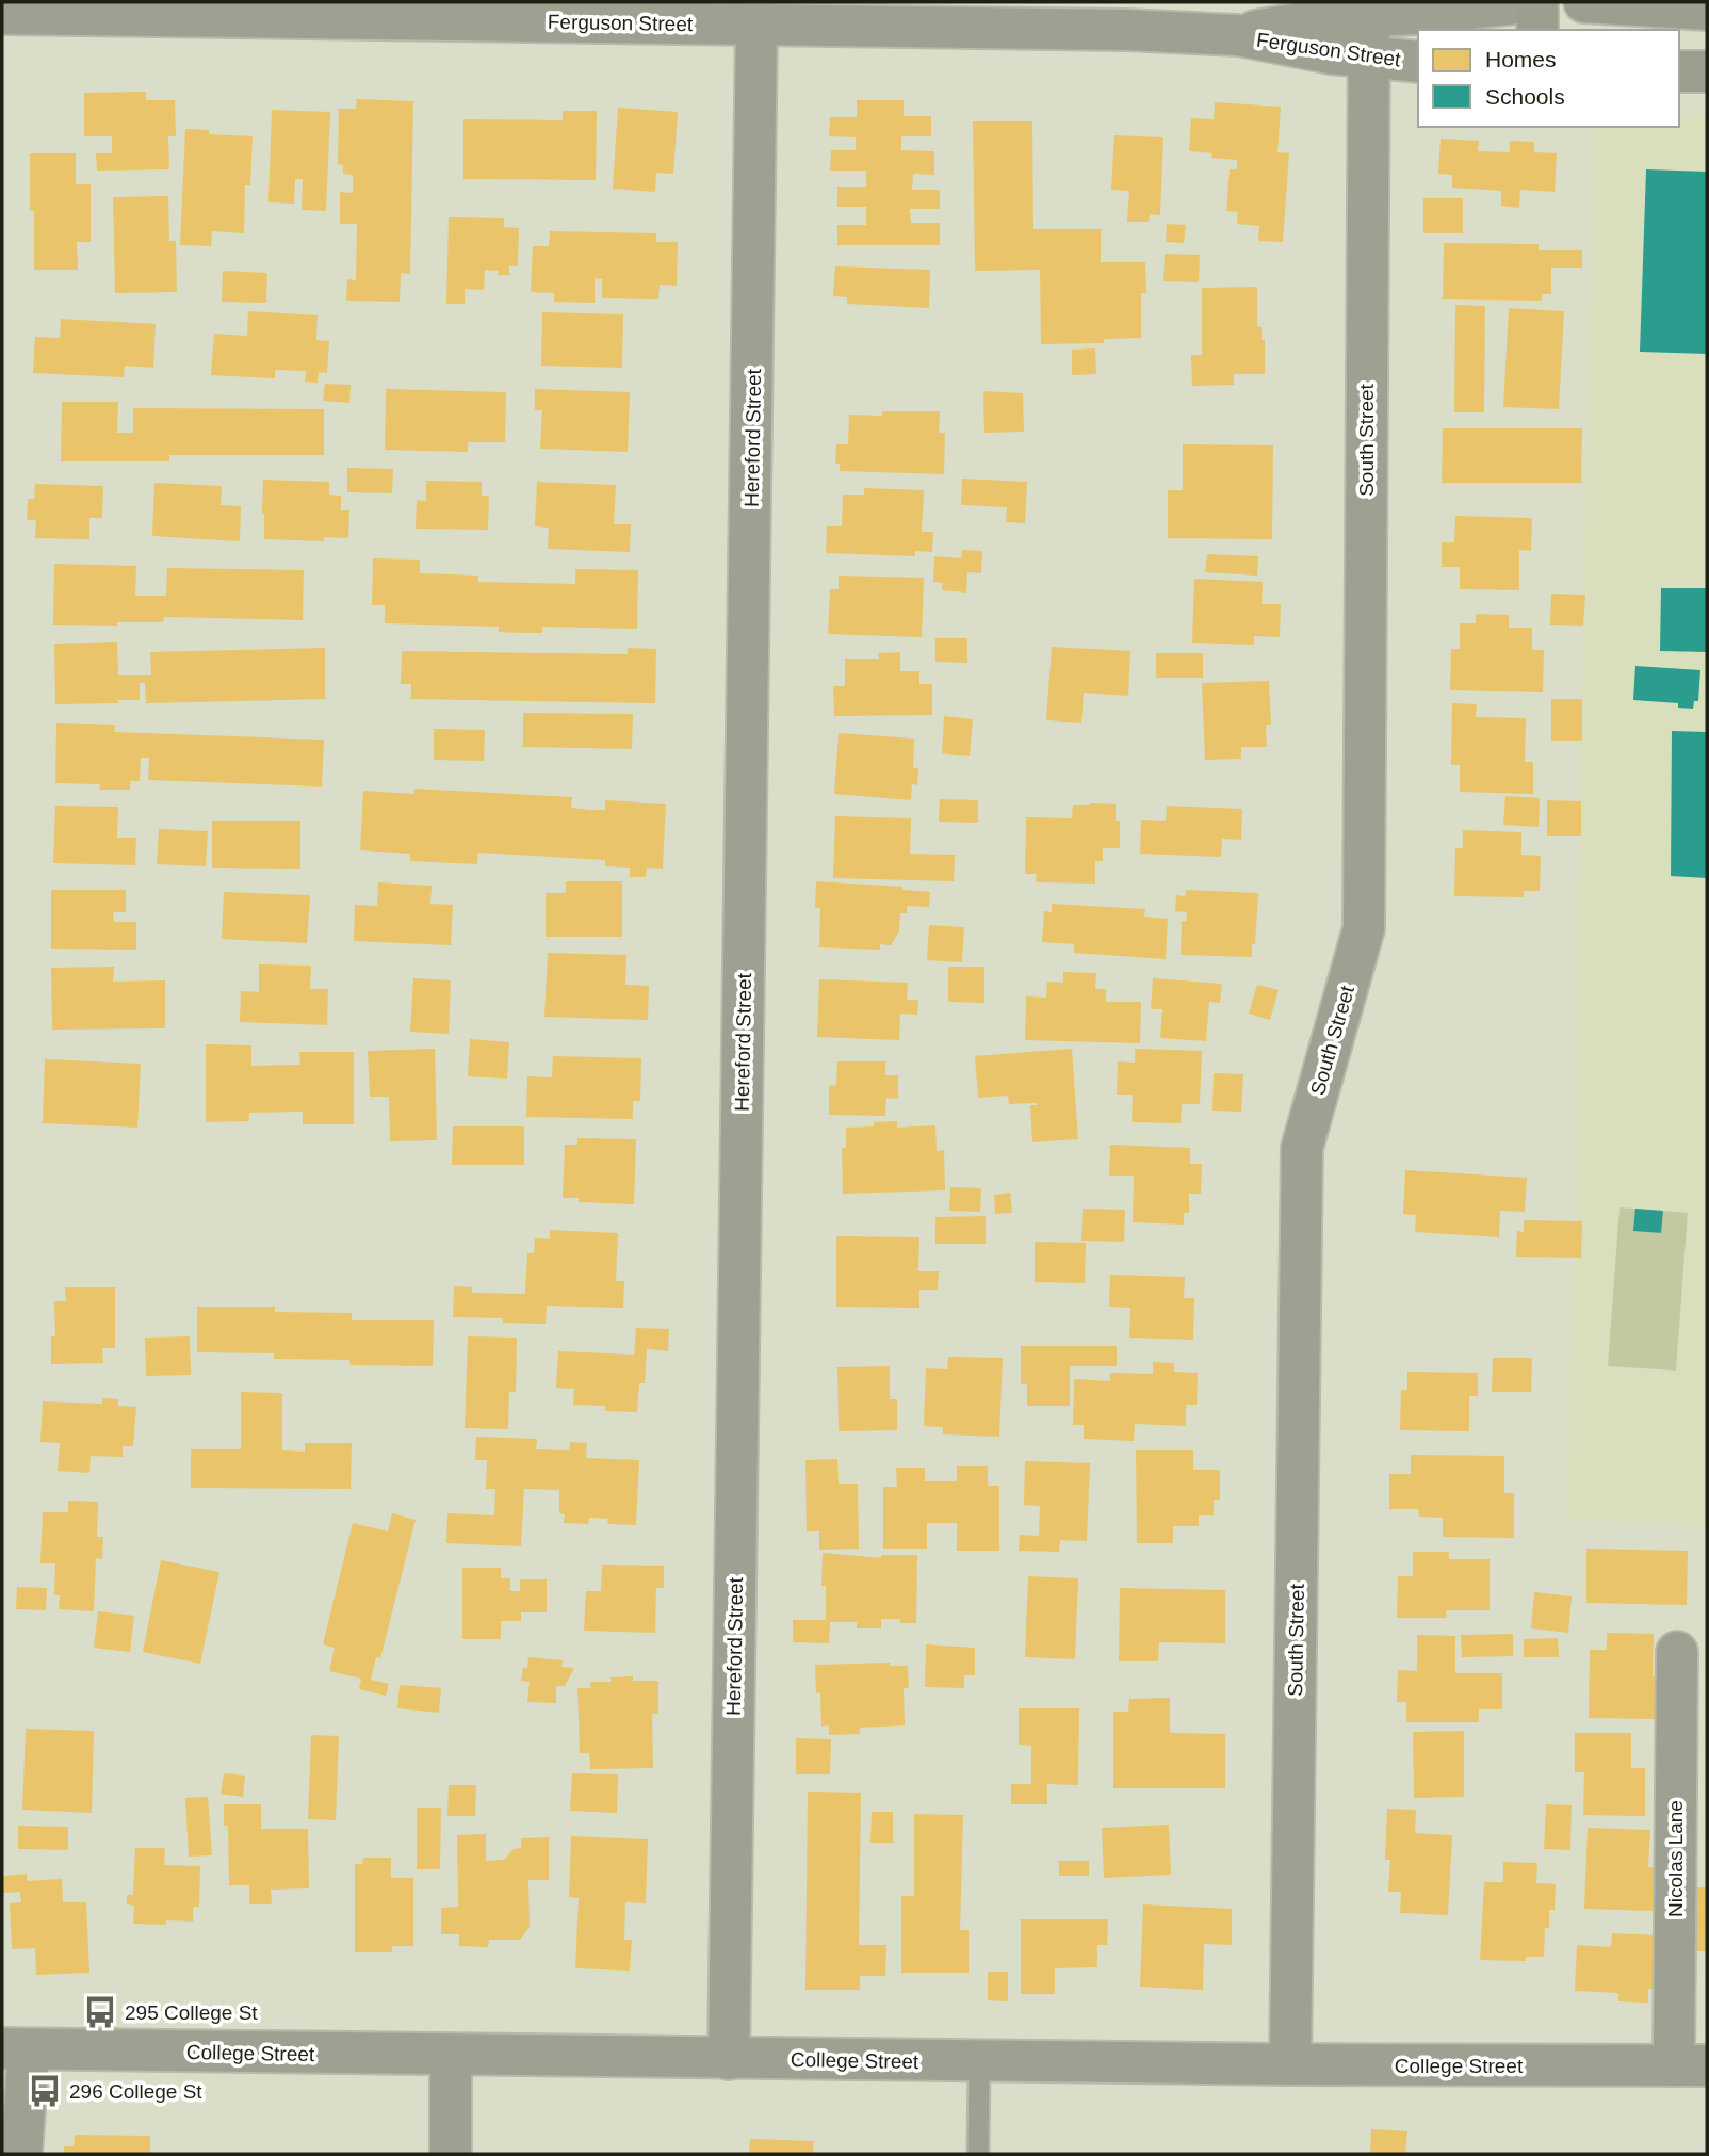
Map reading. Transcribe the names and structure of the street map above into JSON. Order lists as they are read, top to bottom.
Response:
{
  "streets": {
    "street": [
      "Ferguson Street",
      "Hereford Street",
      "South Street",
      "Nicolas Lane",
      "College Street"
    ]
  },
  "crossings": [
    ["Ferguson Street", "Hereford Street"],
    ["Ferguson Street", "South Street"],
    ["Hereford Street", "College Street"],
    ["South Street", "College Street"],
    ["Nicolas Lane", "College Street"]
  ],
  "places": {
    "bus stop": ["295 College St", "296 College St"]
  },
  "legend": ["Homes", "Schools"]
}
